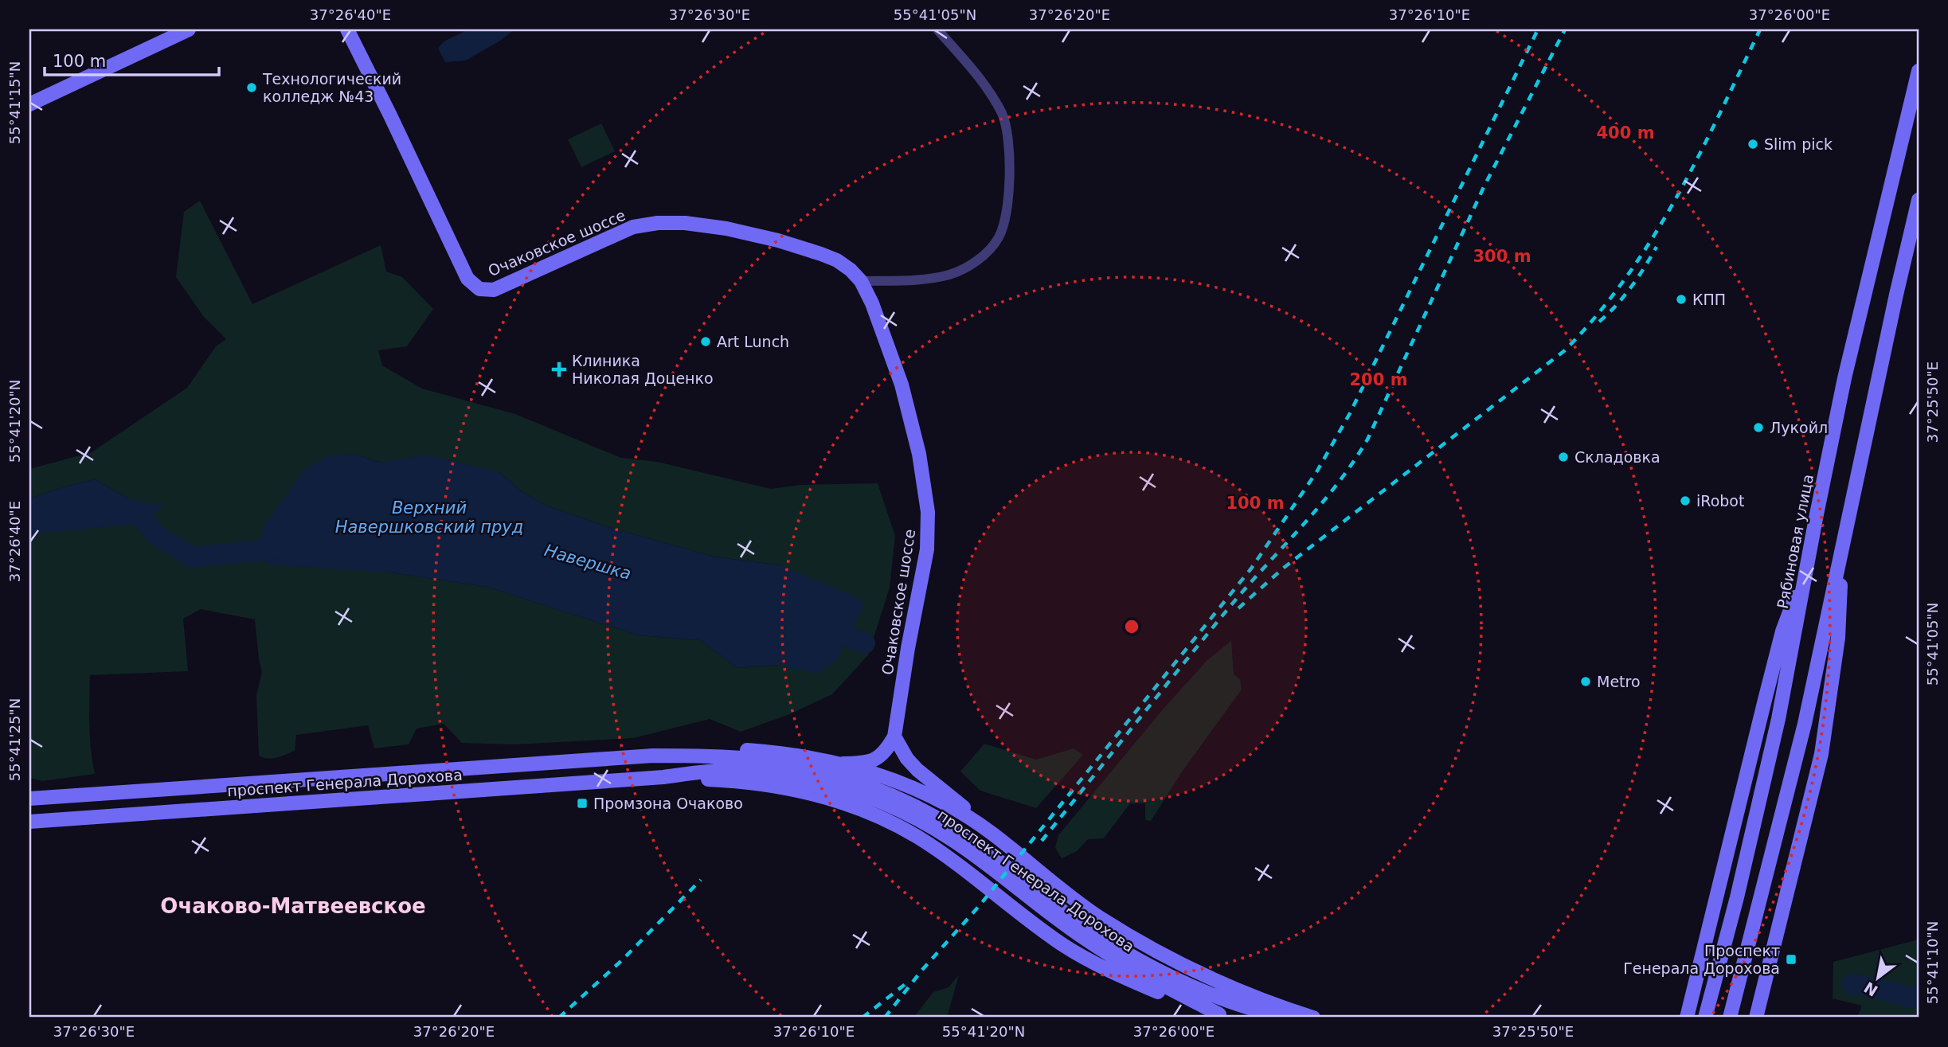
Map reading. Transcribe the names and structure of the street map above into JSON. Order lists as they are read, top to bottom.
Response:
{
  "streets": {
    "main road": ["Очаковское шоссе", "Рябиновая улица", "проспект Генерала Дорохова"]
  },
  "districts": ["Очаково-Матвеевское"],
  "water": ["Верхний Навершковский пруд", "Навершка"],
  "places": {
    "other": [
      "Технологический колледж №43",
      "Slim pick",
      "КПП",
      "Art Lunch",
      "Лукойл",
      "Складовка",
      "iRobot",
      "Metro"
    ],
    "health": ["Клиника Николая Доценко"],
    "transit": ["Промзона Очаково", "Проспект Генерала Дорохова"]
  },
  "scale_bar": "100 m",
  "north": "bottom left",
  "coordinates": [
    "37°26'40\"E",
    "37°26'30\"E",
    "55°41'05\"N",
    "37°26'20\"E",
    "37°26'10\"E",
    "37°26'00\"E",
    "55°41'15\"N",
    "37°25'50\"E",
    "55°41'20\"N",
    "55°41'25\"N",
    "55°41'10\"N"
  ],
  "rings": [
    "400 m",
    "300 m",
    "200 m",
    "100 m"
  ]
}
